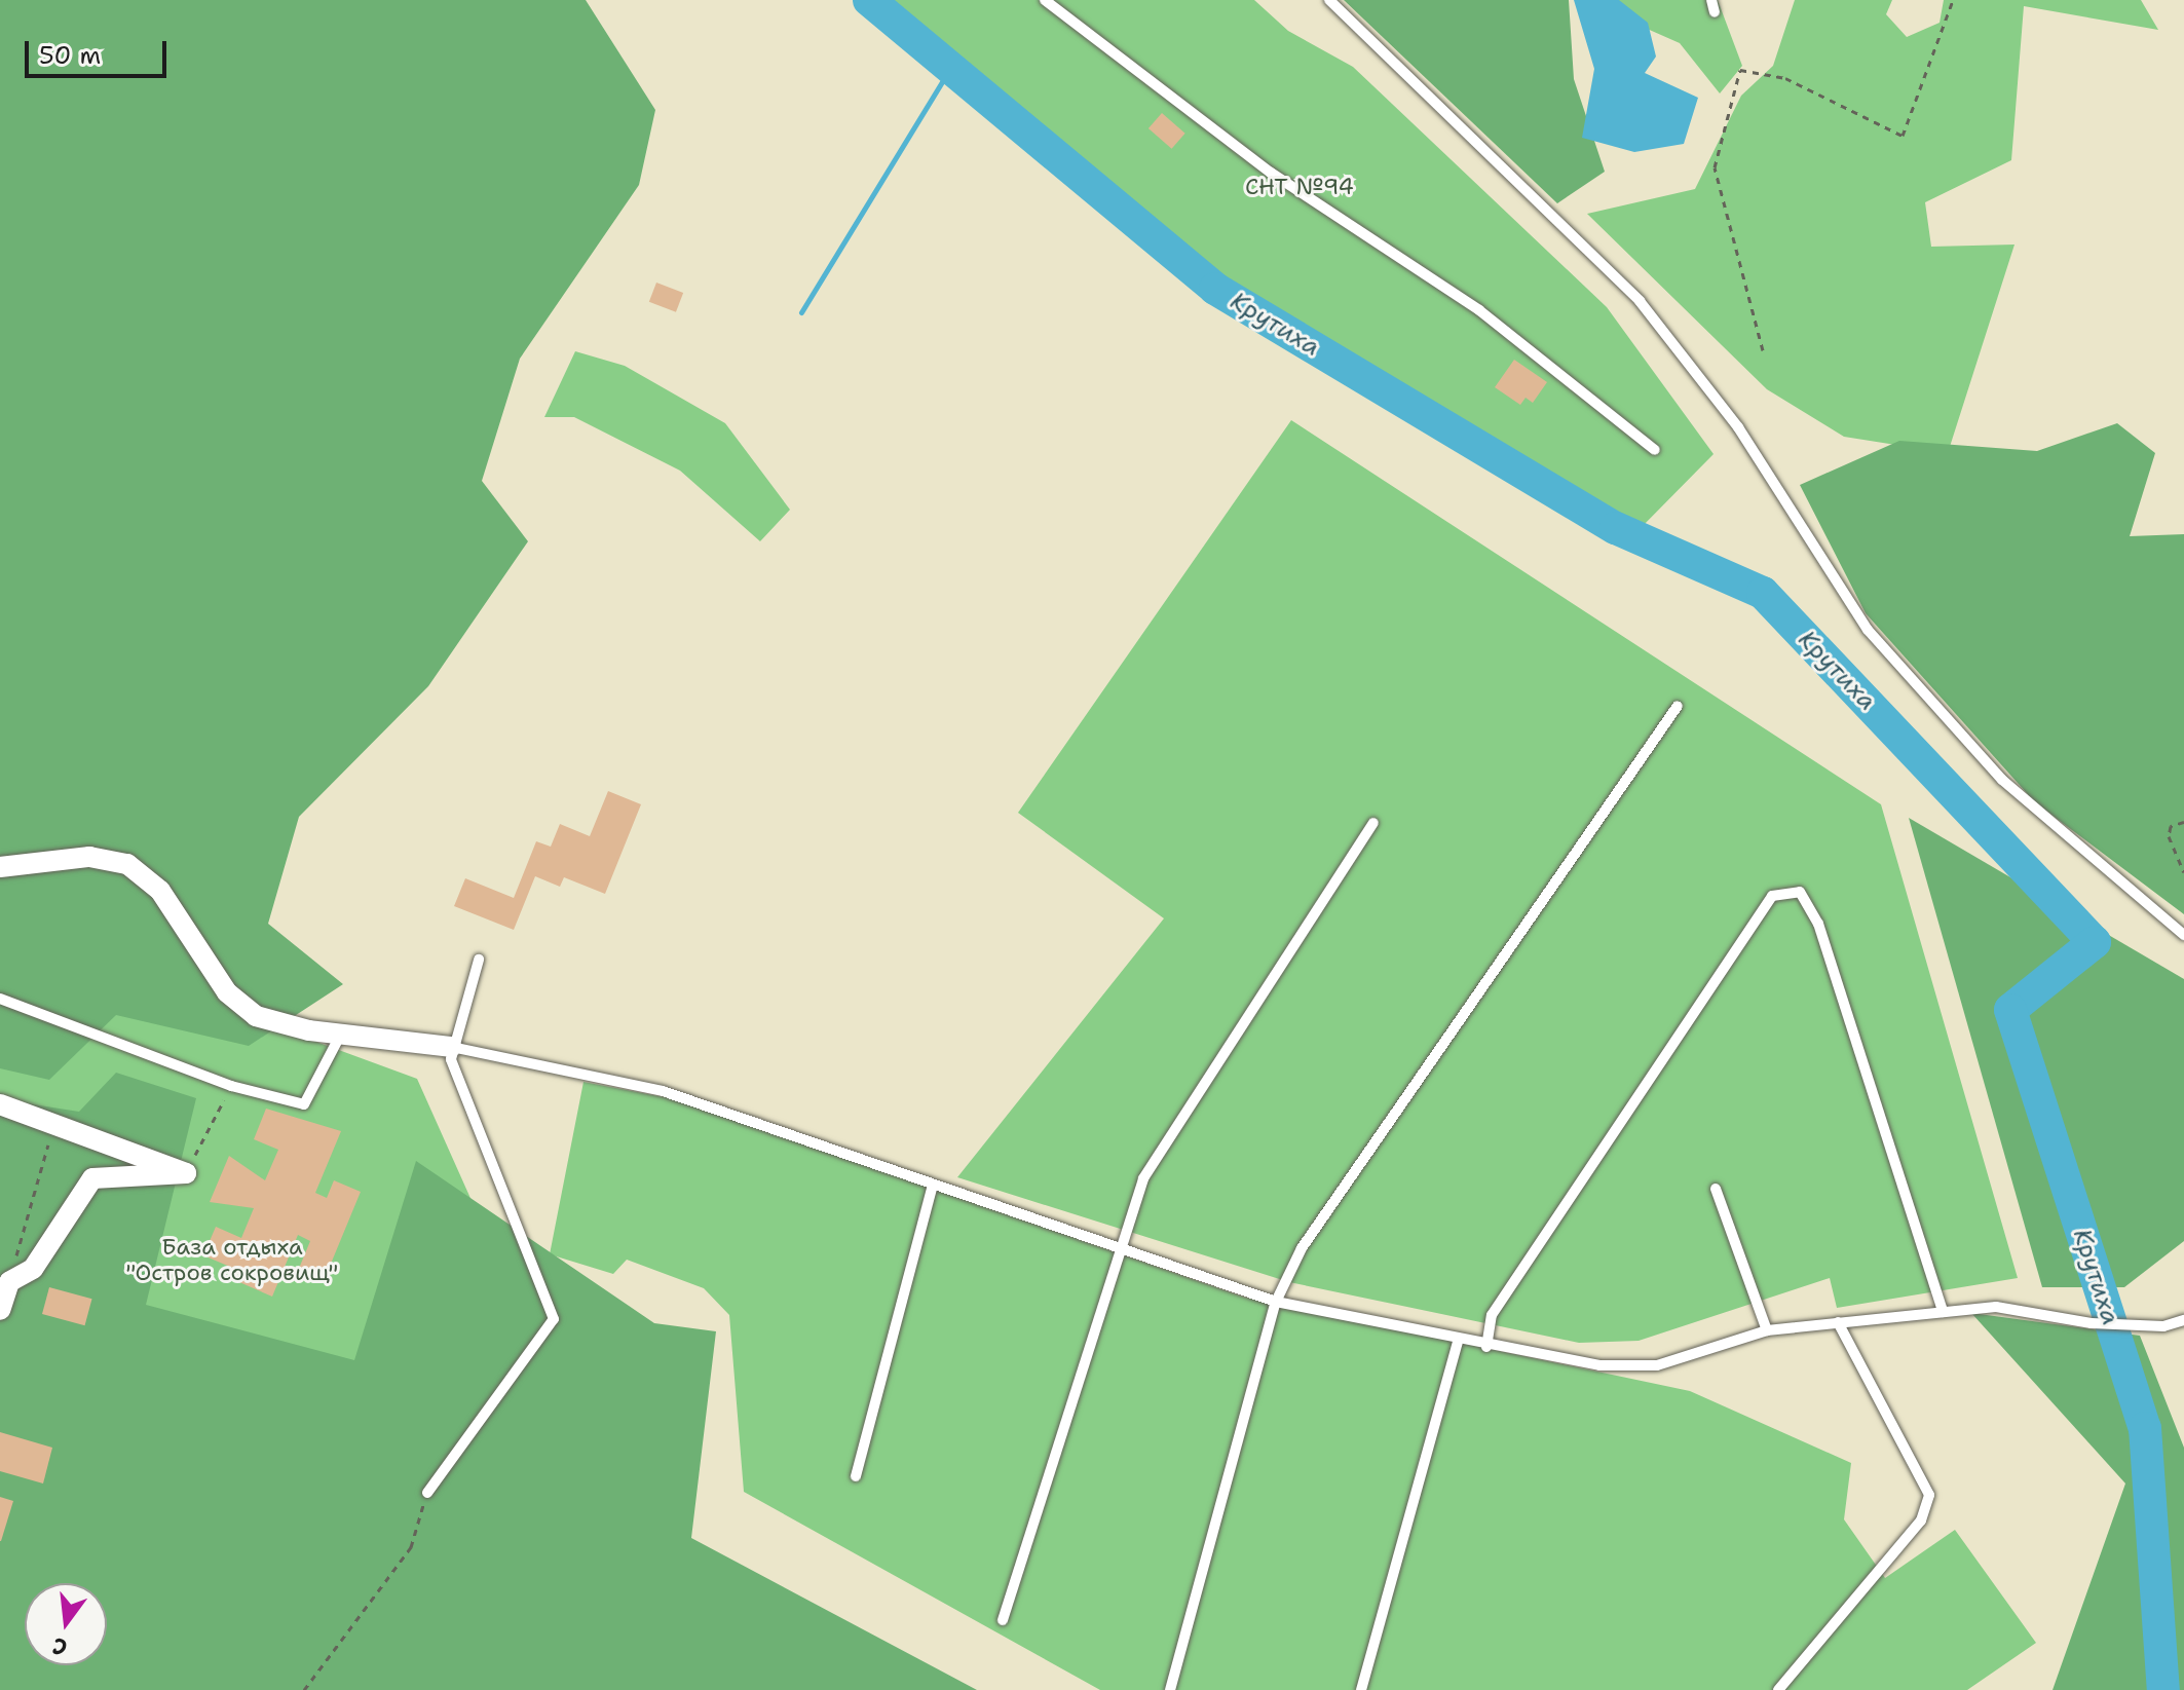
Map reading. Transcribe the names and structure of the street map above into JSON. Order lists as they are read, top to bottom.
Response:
{
  "water": ["Крутиха"],
  "parks": ["СНТ №94", "База отдыха \"Остров сокровищ\""],
  "scale_bar": "50 m",
  "north": "bottom"
}
